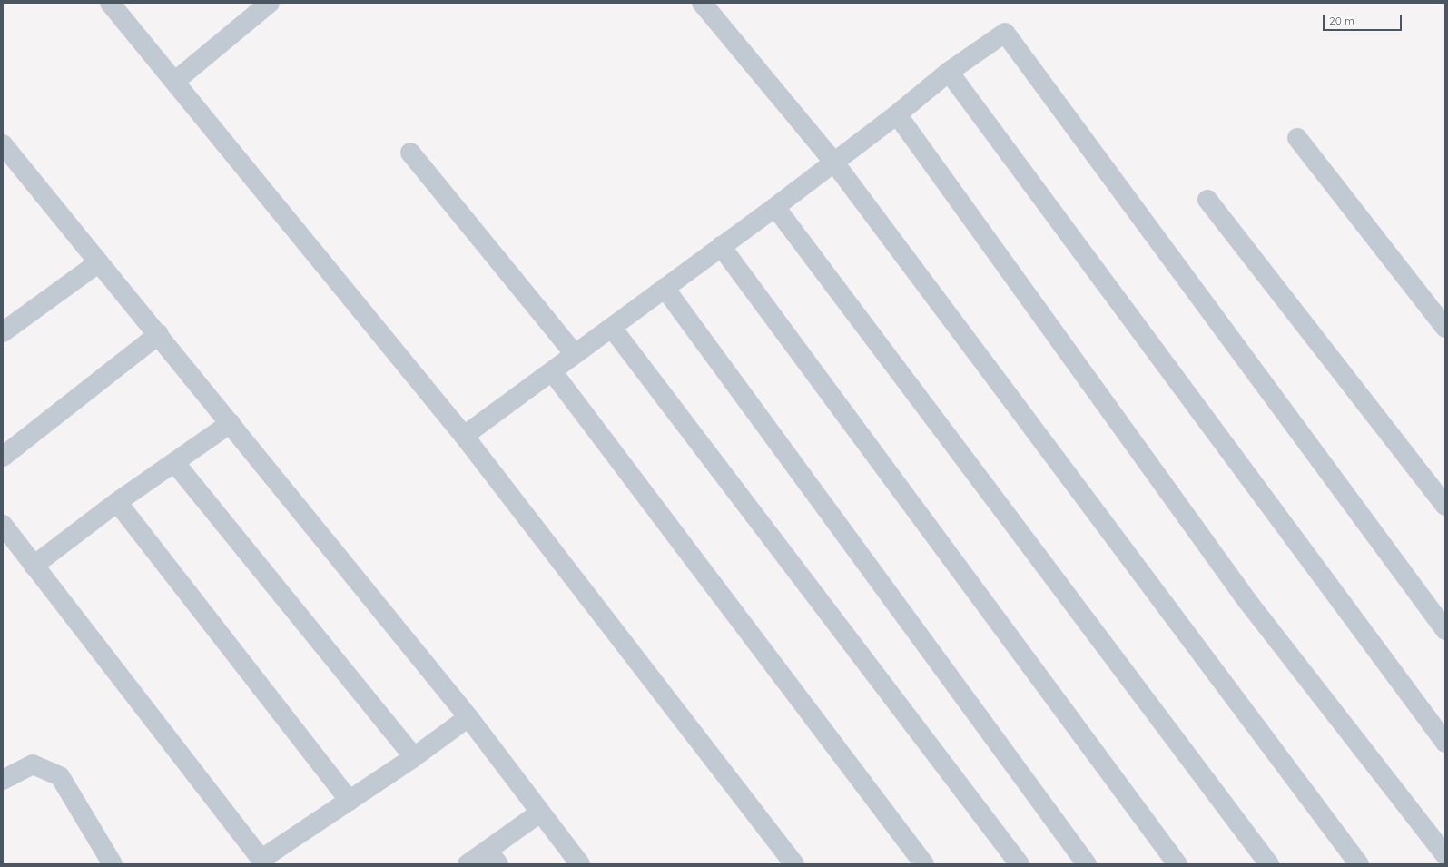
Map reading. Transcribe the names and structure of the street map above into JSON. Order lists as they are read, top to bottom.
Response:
{
  "scale_bar": "20 m"
}
